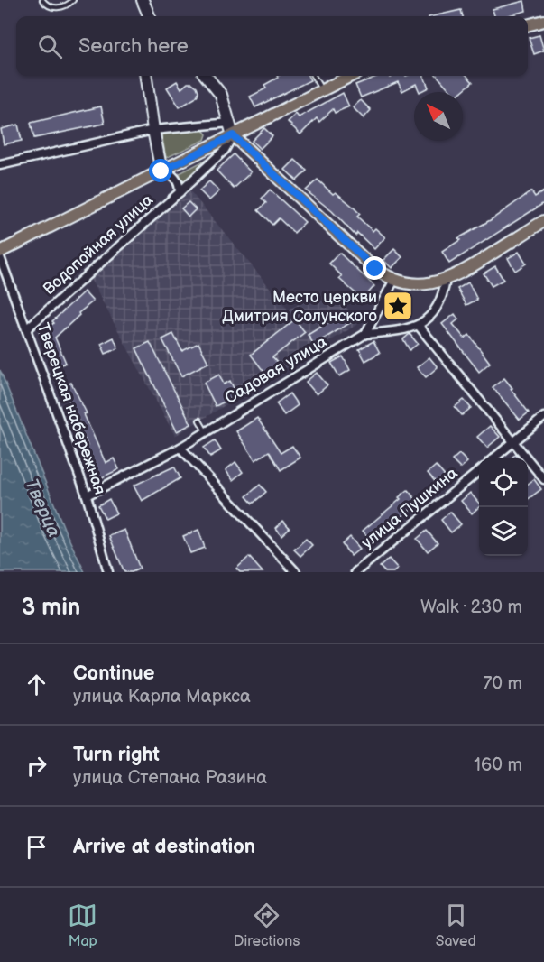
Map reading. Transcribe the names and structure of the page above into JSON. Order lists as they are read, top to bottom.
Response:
{
  "streets": {
    "street": [
      "Водопойная улица",
      "Садовая улица",
      "Тверецкая набережная",
      "улица Пушкина"
    ]
  },
  "crossings": [
    ["Водопойная улица", "Тверецкая набережная"],
    ["Садовая улица", "Тверецкая набережная"]
  ],
  "water": ["Тверца"],
  "places": {
    "place": ["Место церкви Дмитрия Солунского"]
  },
  "north": "top left",
  "page": {
    "search": "Search here",
    "heading": ["3 min", "Walk · 230 m"],
    "list": [
      ["Continue", "улица Карла Маркса", "70 m"],
      ["Turn right", "улица Степана Разина", "160 m"],
      "Arrive at destination"
    ],
    "nav": ["Map", "Directions", "Saved"]
  }
}
